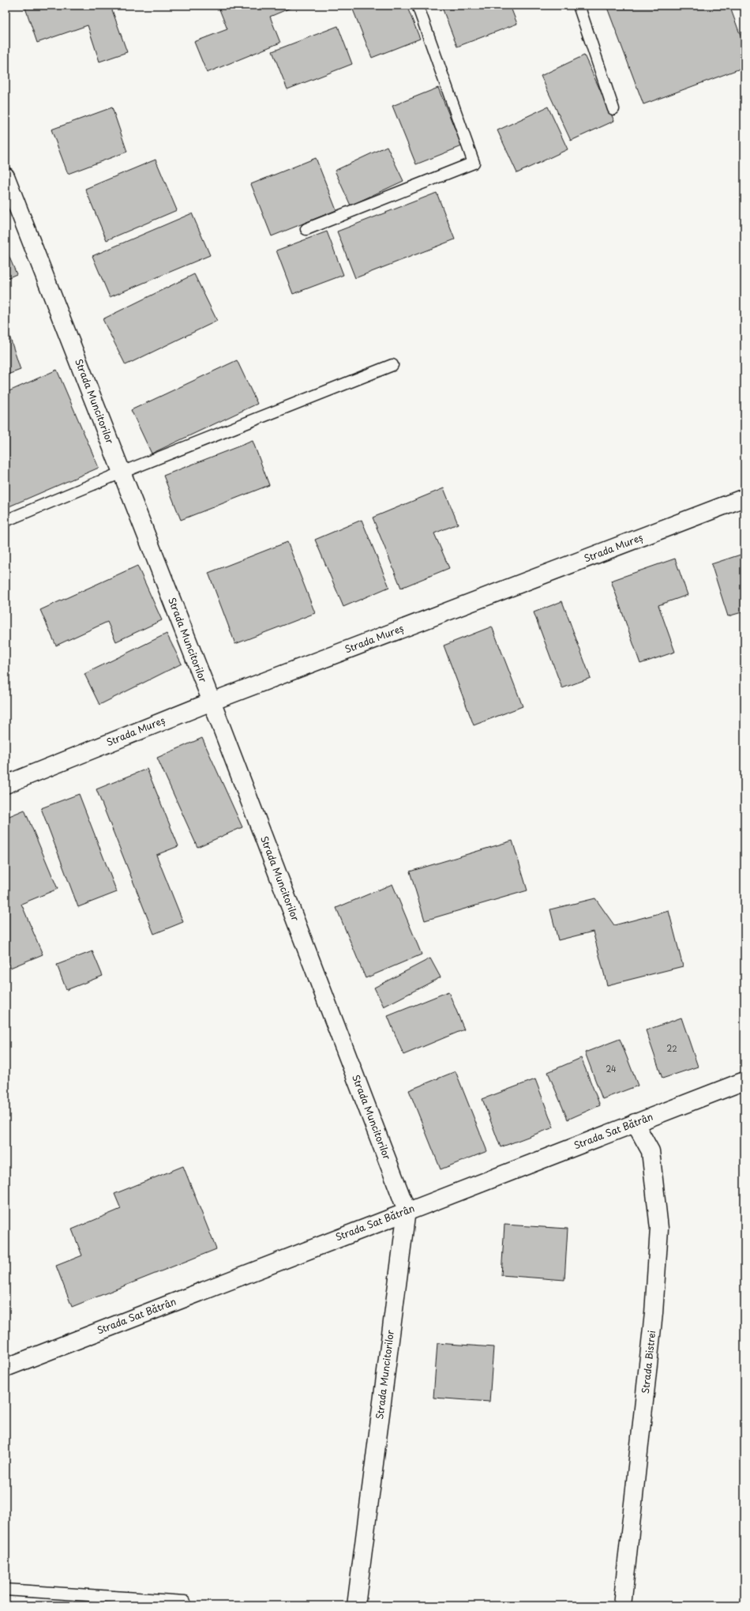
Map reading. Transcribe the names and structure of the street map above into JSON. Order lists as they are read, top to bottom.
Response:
{
  "streets": {
    "street": [
      "Strada Muncitorilor",
      "Strada Mureș",
      "Strada Sat Bătrân",
      "Strada Bistrei"
    ]
  },
  "crossings": [
    ["Strada Muncitorilor", "Strada Mureș"],
    ["Strada Muncitorilor", "Strada Sat Bătrân"],
    ["Strada Sat Bătrân", "Strada Bistrei"]
  ],
  "house_numbers": ["22", "24"]
}
